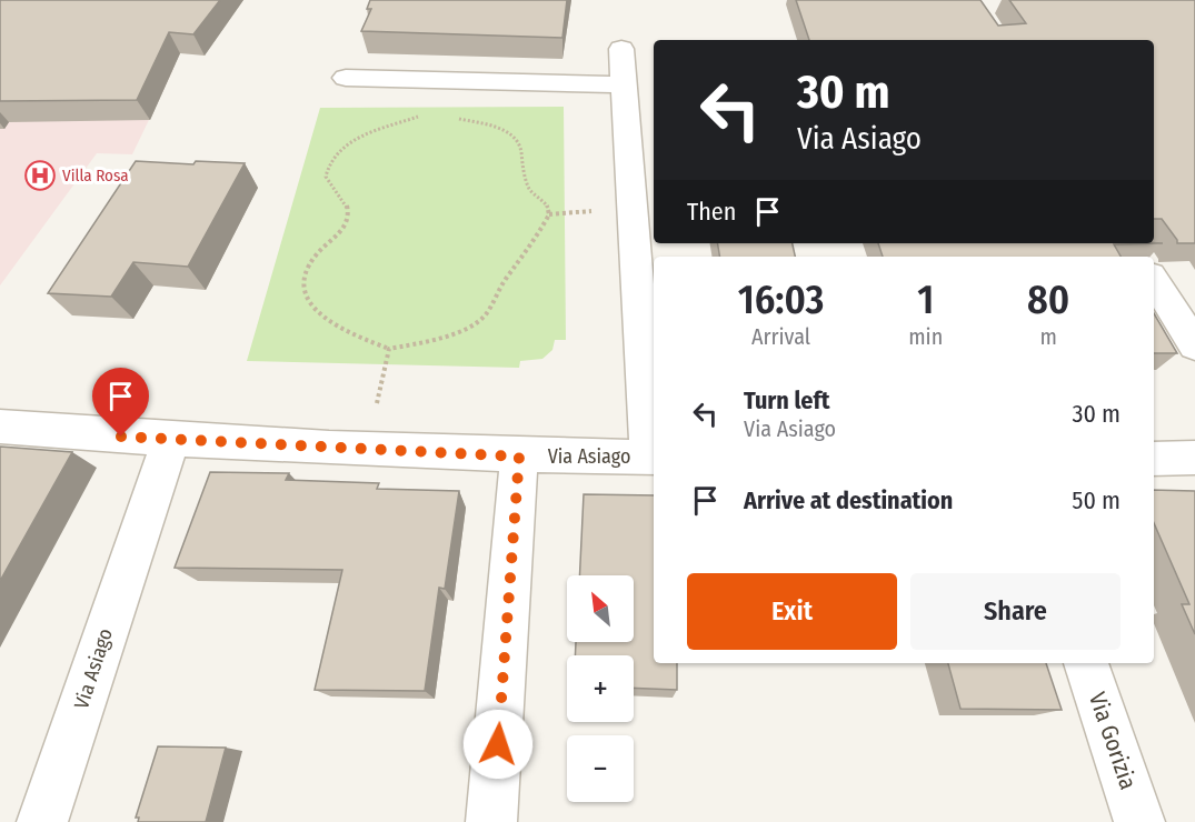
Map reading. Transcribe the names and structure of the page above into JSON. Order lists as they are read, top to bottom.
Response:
{
  "streets": {
    "street": ["Via Asiago", "Via Gorizia"]
  },
  "places": {
    "hospital": ["Villa Rosa"]
  },
  "north": "top left",
  "page": {
    "turn": ["30 m", "Via Asiago"],
    "then": "Then",
    "eta": [
      "16:03",
      "Arrival",
      "1",
      "min",
      "80",
      "m"
    ],
    "list": [
      {
        "name": "Turn left",
        "note": "Via Asiago",
        "value": "30 m"
      },
      {
        "name": "Arrive at destination",
        "value": "50 m"
      }
    ],
    "buttons": ["Exit", "Share"],
    "map_buttons": ["+", "−"]
  }
}
